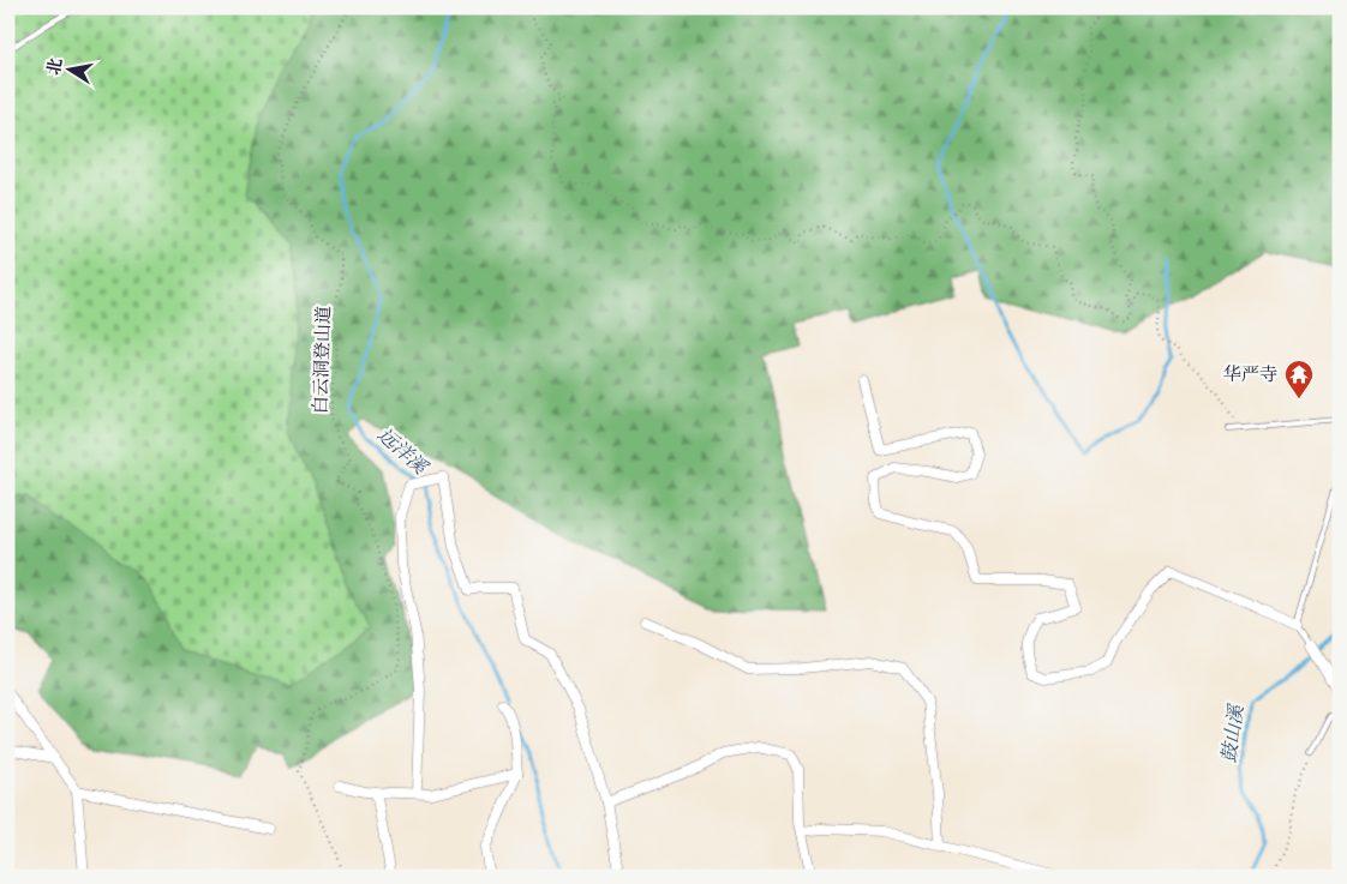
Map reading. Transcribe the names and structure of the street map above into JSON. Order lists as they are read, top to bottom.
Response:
{
  "streets": {
    "path": ["白云洞登山道"]
  },
  "water": ["远洋溪", "鼓山溪"],
  "places": {
    "temple": ["华严寺"]
  },
  "north": "left"
}
